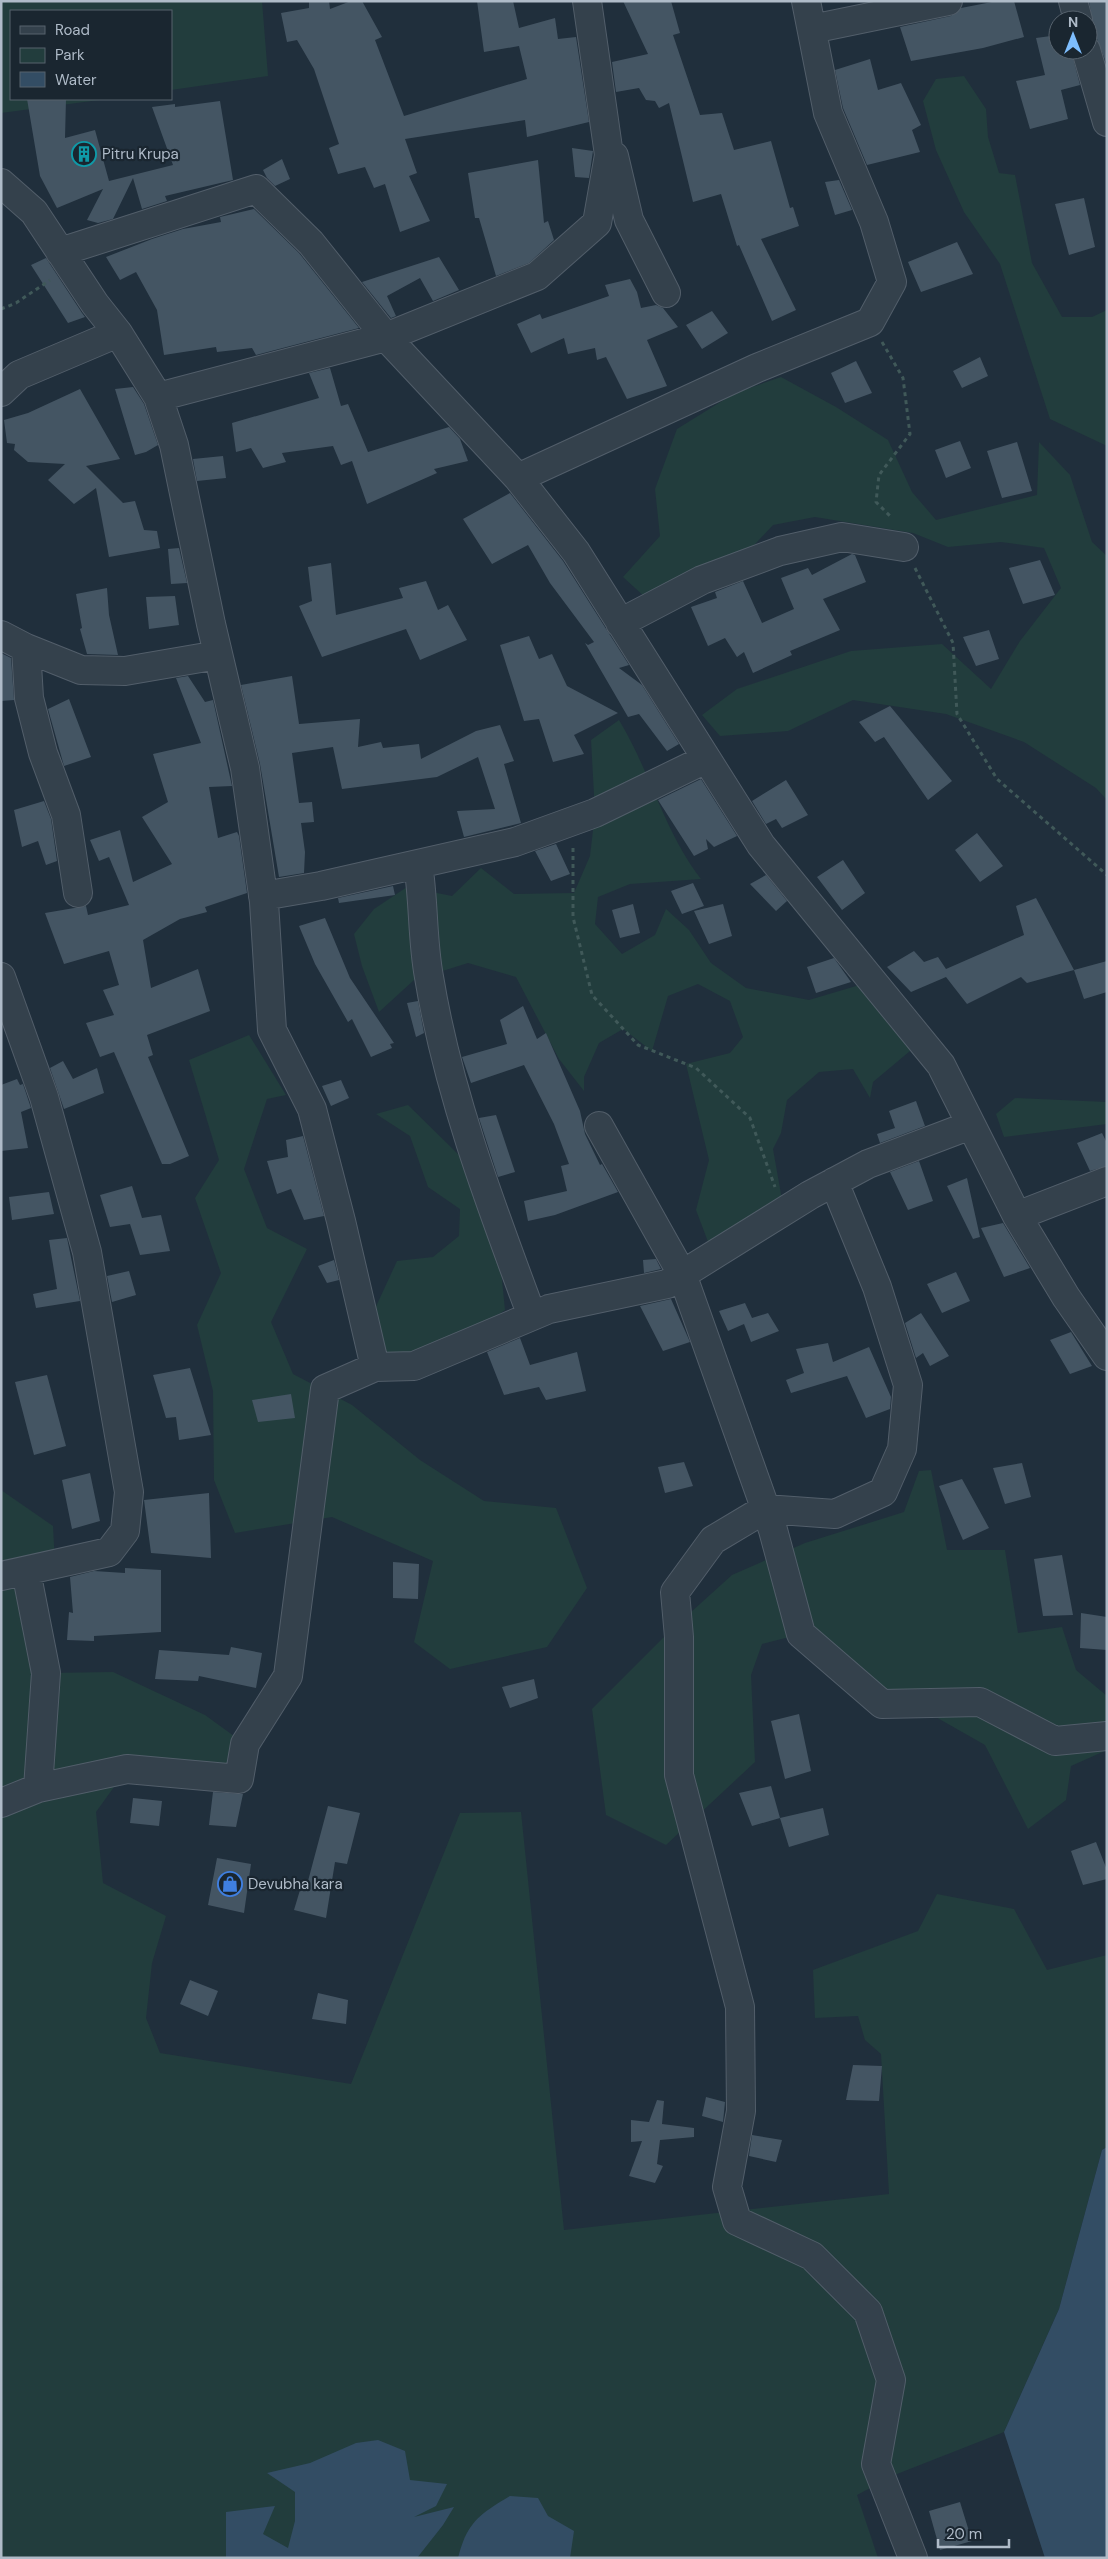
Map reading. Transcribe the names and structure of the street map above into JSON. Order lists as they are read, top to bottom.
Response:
{
  "places": {
    "building": ["Pitru Krupa"],
    "shop": ["Devubha kara"]
  },
  "legend": ["Road", "Park", "Water"],
  "scale_bar": "20 m",
  "north": "top"
}
